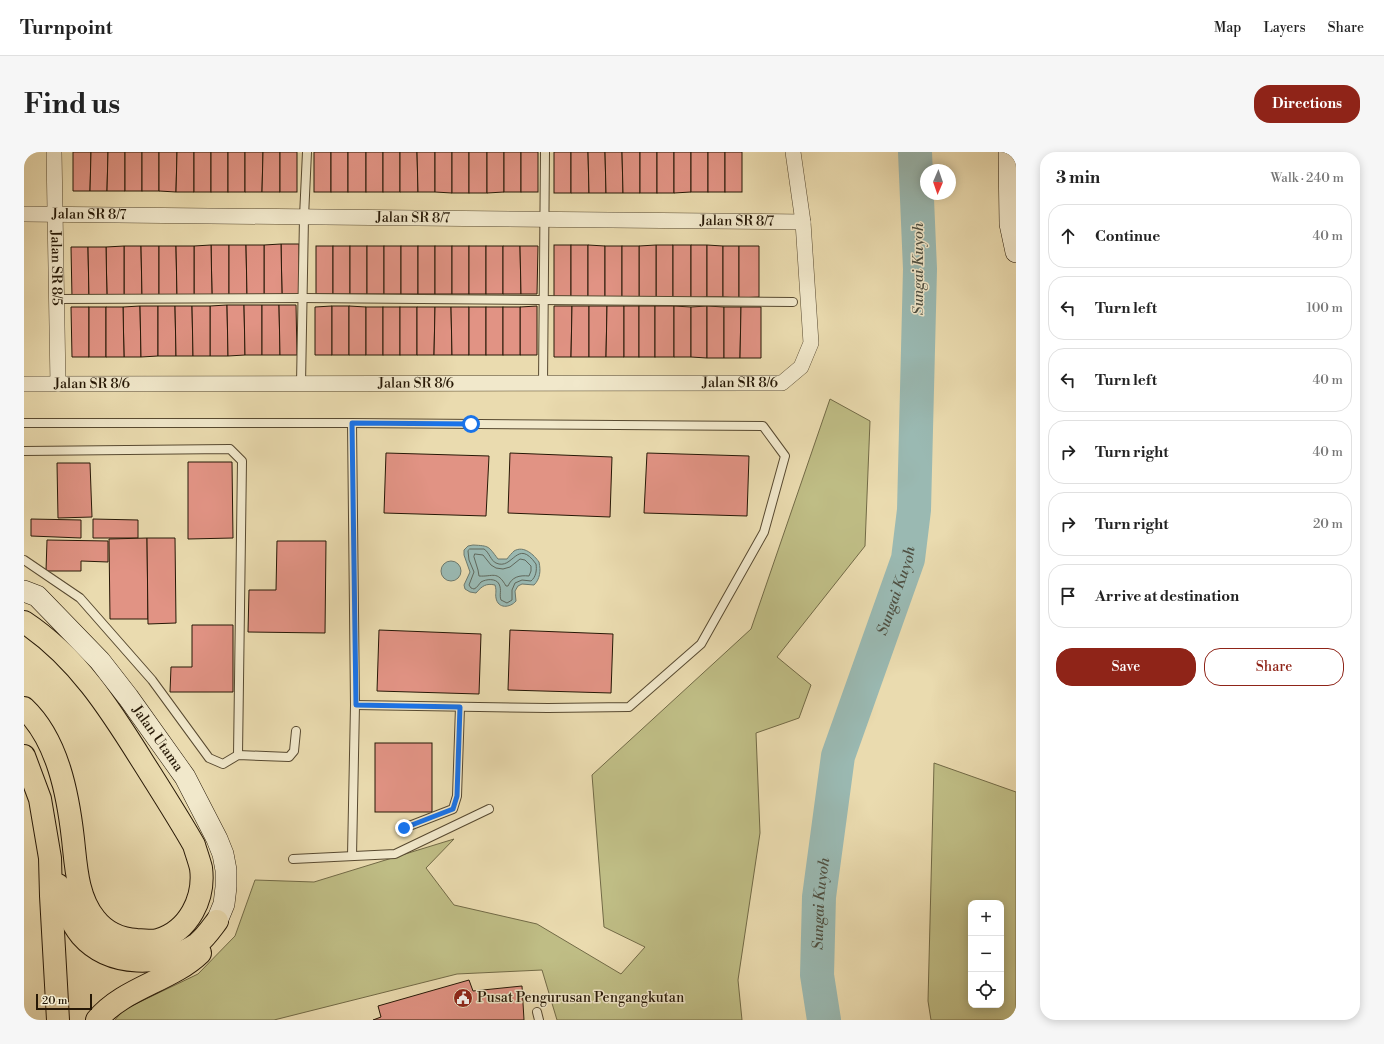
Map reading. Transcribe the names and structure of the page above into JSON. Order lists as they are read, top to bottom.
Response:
{
  "streets": {
    "street": [
      "Jalan SR 8/7",
      "Jalan SR 8/5",
      "Jalan SR 8/6",
      "Jalan Utama"
    ]
  },
  "crossings": [
    ["Jalan SR 8/7", "Jalan SR 8/5"],
    ["Jalan SR 8/7", "Jalan SR 8/6"],
    ["Jalan SR 8/5", "Jalan SR 8/6"]
  ],
  "water": ["Sungai Kuyoh"],
  "places": {
    "public building": ["Pusat Pengurusan Pengangkutan"]
  },
  "scale_bar": "20 m",
  "north": "bottom",
  "page": {
    "header": "Turnpoint",
    "nav": ["Map", "Layers", "Share"],
    "buttons": [
      "Directions",
      ["Save", "Share"]
    ],
    "title": "Find us",
    "heading": ["3 min", "Walk · 240 m"],
    "list": [
      ["Continue", "40 m"],
      ["Turn left", "100 m"],
      ["Turn left", "40 m"],
      ["Turn right", "40 m"],
      ["Turn right", "20 m"],
      "Arrive at destination"
    ],
    "map_buttons": ["+", "−"],
    "scale": "20 m"
  }
}
